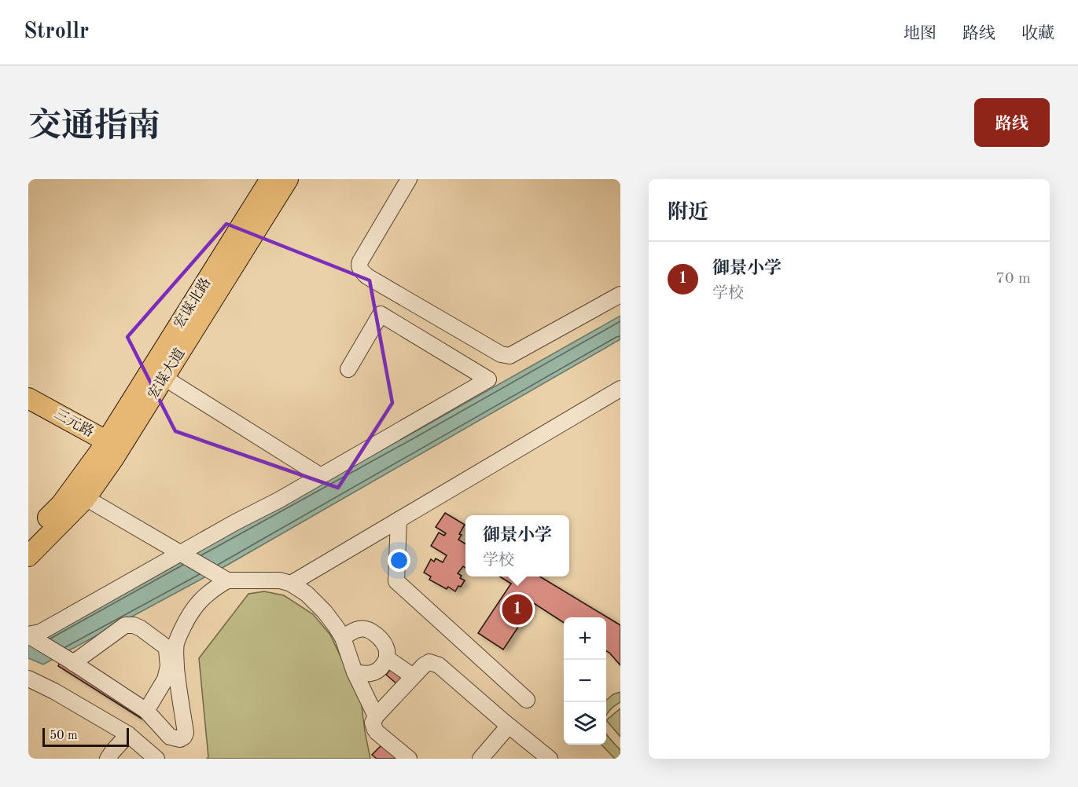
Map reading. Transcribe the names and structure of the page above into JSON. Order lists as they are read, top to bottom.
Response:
{
  "streets": {
    "main road": ["宏谋北路", "宏谋大道", "三元路"]
  },
  "crossings": [
    ["宏谋北路", "宏谋大道"],
    ["宏谋北路", "三元路"],
    ["宏谋大道", "三元路"]
  ],
  "scale_bar": "50 m",
  "page": {
    "header": "Strollr",
    "nav": ["地图", "路线", "收藏"],
    "title": "交通指南",
    "buttons": "路线",
    "heading": "附近",
    "list": [
      {
        "mark": "1",
        "name": "御景小学",
        "note": "学校",
        "value": "70 m"
      }
    ],
    "popup": ["御景小学", "学校"],
    "pins": "1",
    "map_buttons": ["+", "−"],
    "scale": "50 m"
  }
}
